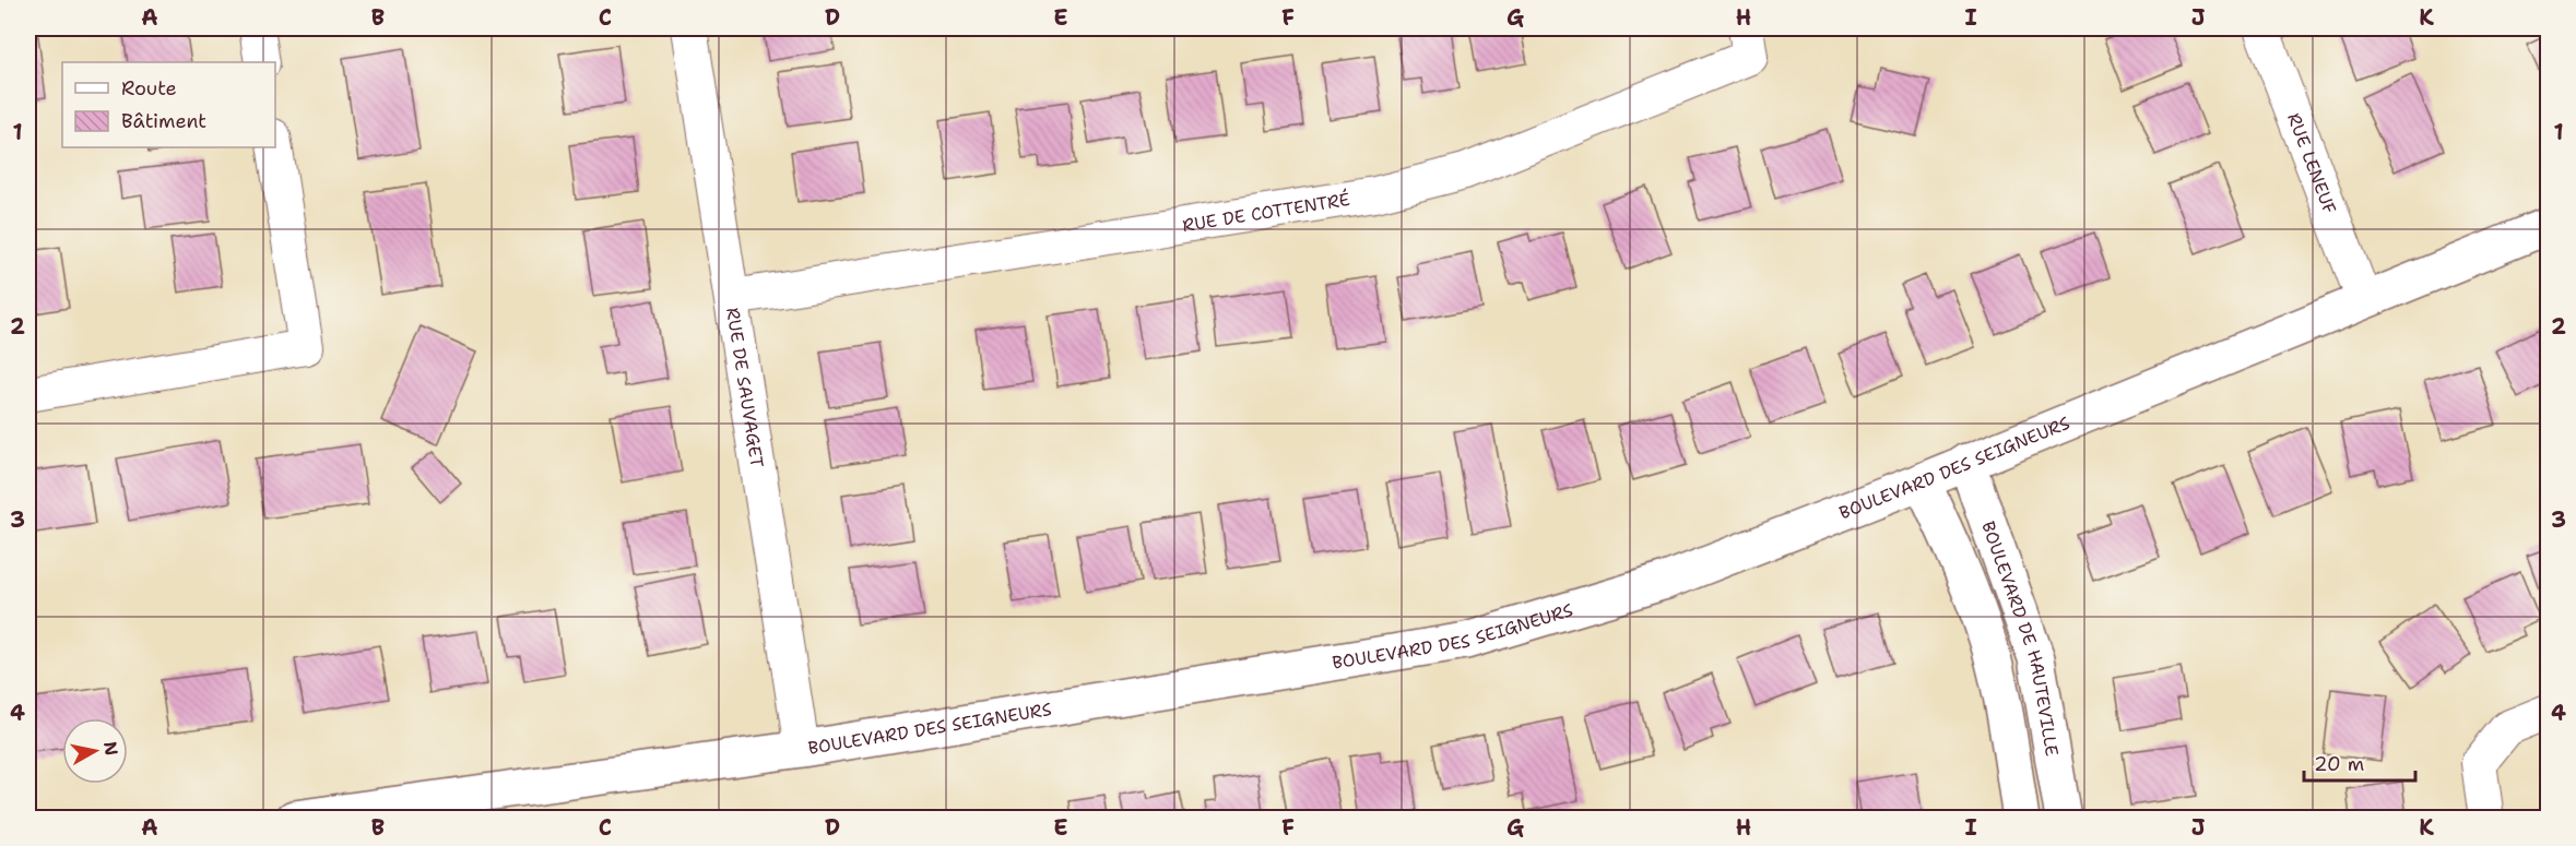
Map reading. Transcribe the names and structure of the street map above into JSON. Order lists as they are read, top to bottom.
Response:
{
  "streets": {
    "street": [
      "RUE LENEUF",
      "RUE DE COTTENTRÉ",
      "RUE DE SAUVAGET",
      "BOULEVARD DES SEIGNEURS",
      "BOULEVARD DE HAUTEVILLE"
    ]
  },
  "crossings": [
    ["RUE LENEUF", "BOULEVARD DES SEIGNEURS"],
    ["RUE DE COTTENTRÉ", "RUE DE SAUVAGET"],
    ["RUE DE SAUVAGET", "BOULEVARD DES SEIGNEURS"],
    ["BOULEVARD DES SEIGNEURS", "BOULEVARD DE HAUTEVILLE"]
  ],
  "legend": ["Route", "Bâtiment"],
  "scale_bar": "20 m",
  "north": "right",
  "grid": {
    "columns": [
      "A",
      "B",
      "C",
      "D",
      "E",
      "F",
      "G",
      "H",
      "I",
      "J",
      "K"
    ],
    "rows": [
      "1",
      "2",
      "3",
      "4"
    ]
  }
}
